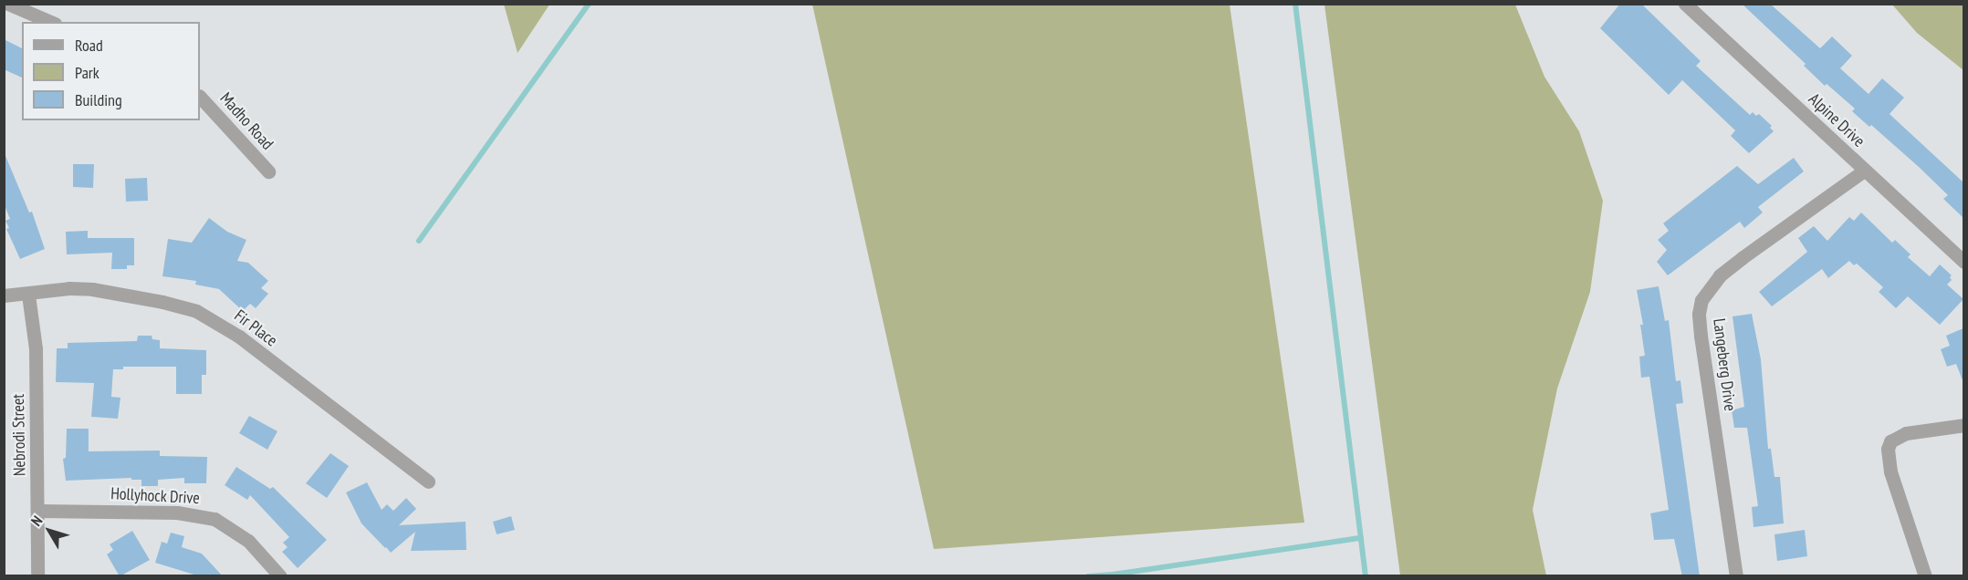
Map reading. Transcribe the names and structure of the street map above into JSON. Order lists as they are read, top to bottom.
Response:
{
  "streets": {
    "street": [
      "Alpine Drive",
      "Madho Road",
      "Fir Place",
      "Langeberg Drive",
      "Nebrodi Street",
      "Hollyhock Drive"
    ]
  },
  "crossings": [
    ["Alpine Drive", "Langeberg Drive"],
    ["Fir Place", "Nebrodi Street"],
    ["Nebrodi Street", "Hollyhock Drive"]
  ],
  "legend": ["Road", "Park", "Building"],
  "north": "top left"
}
